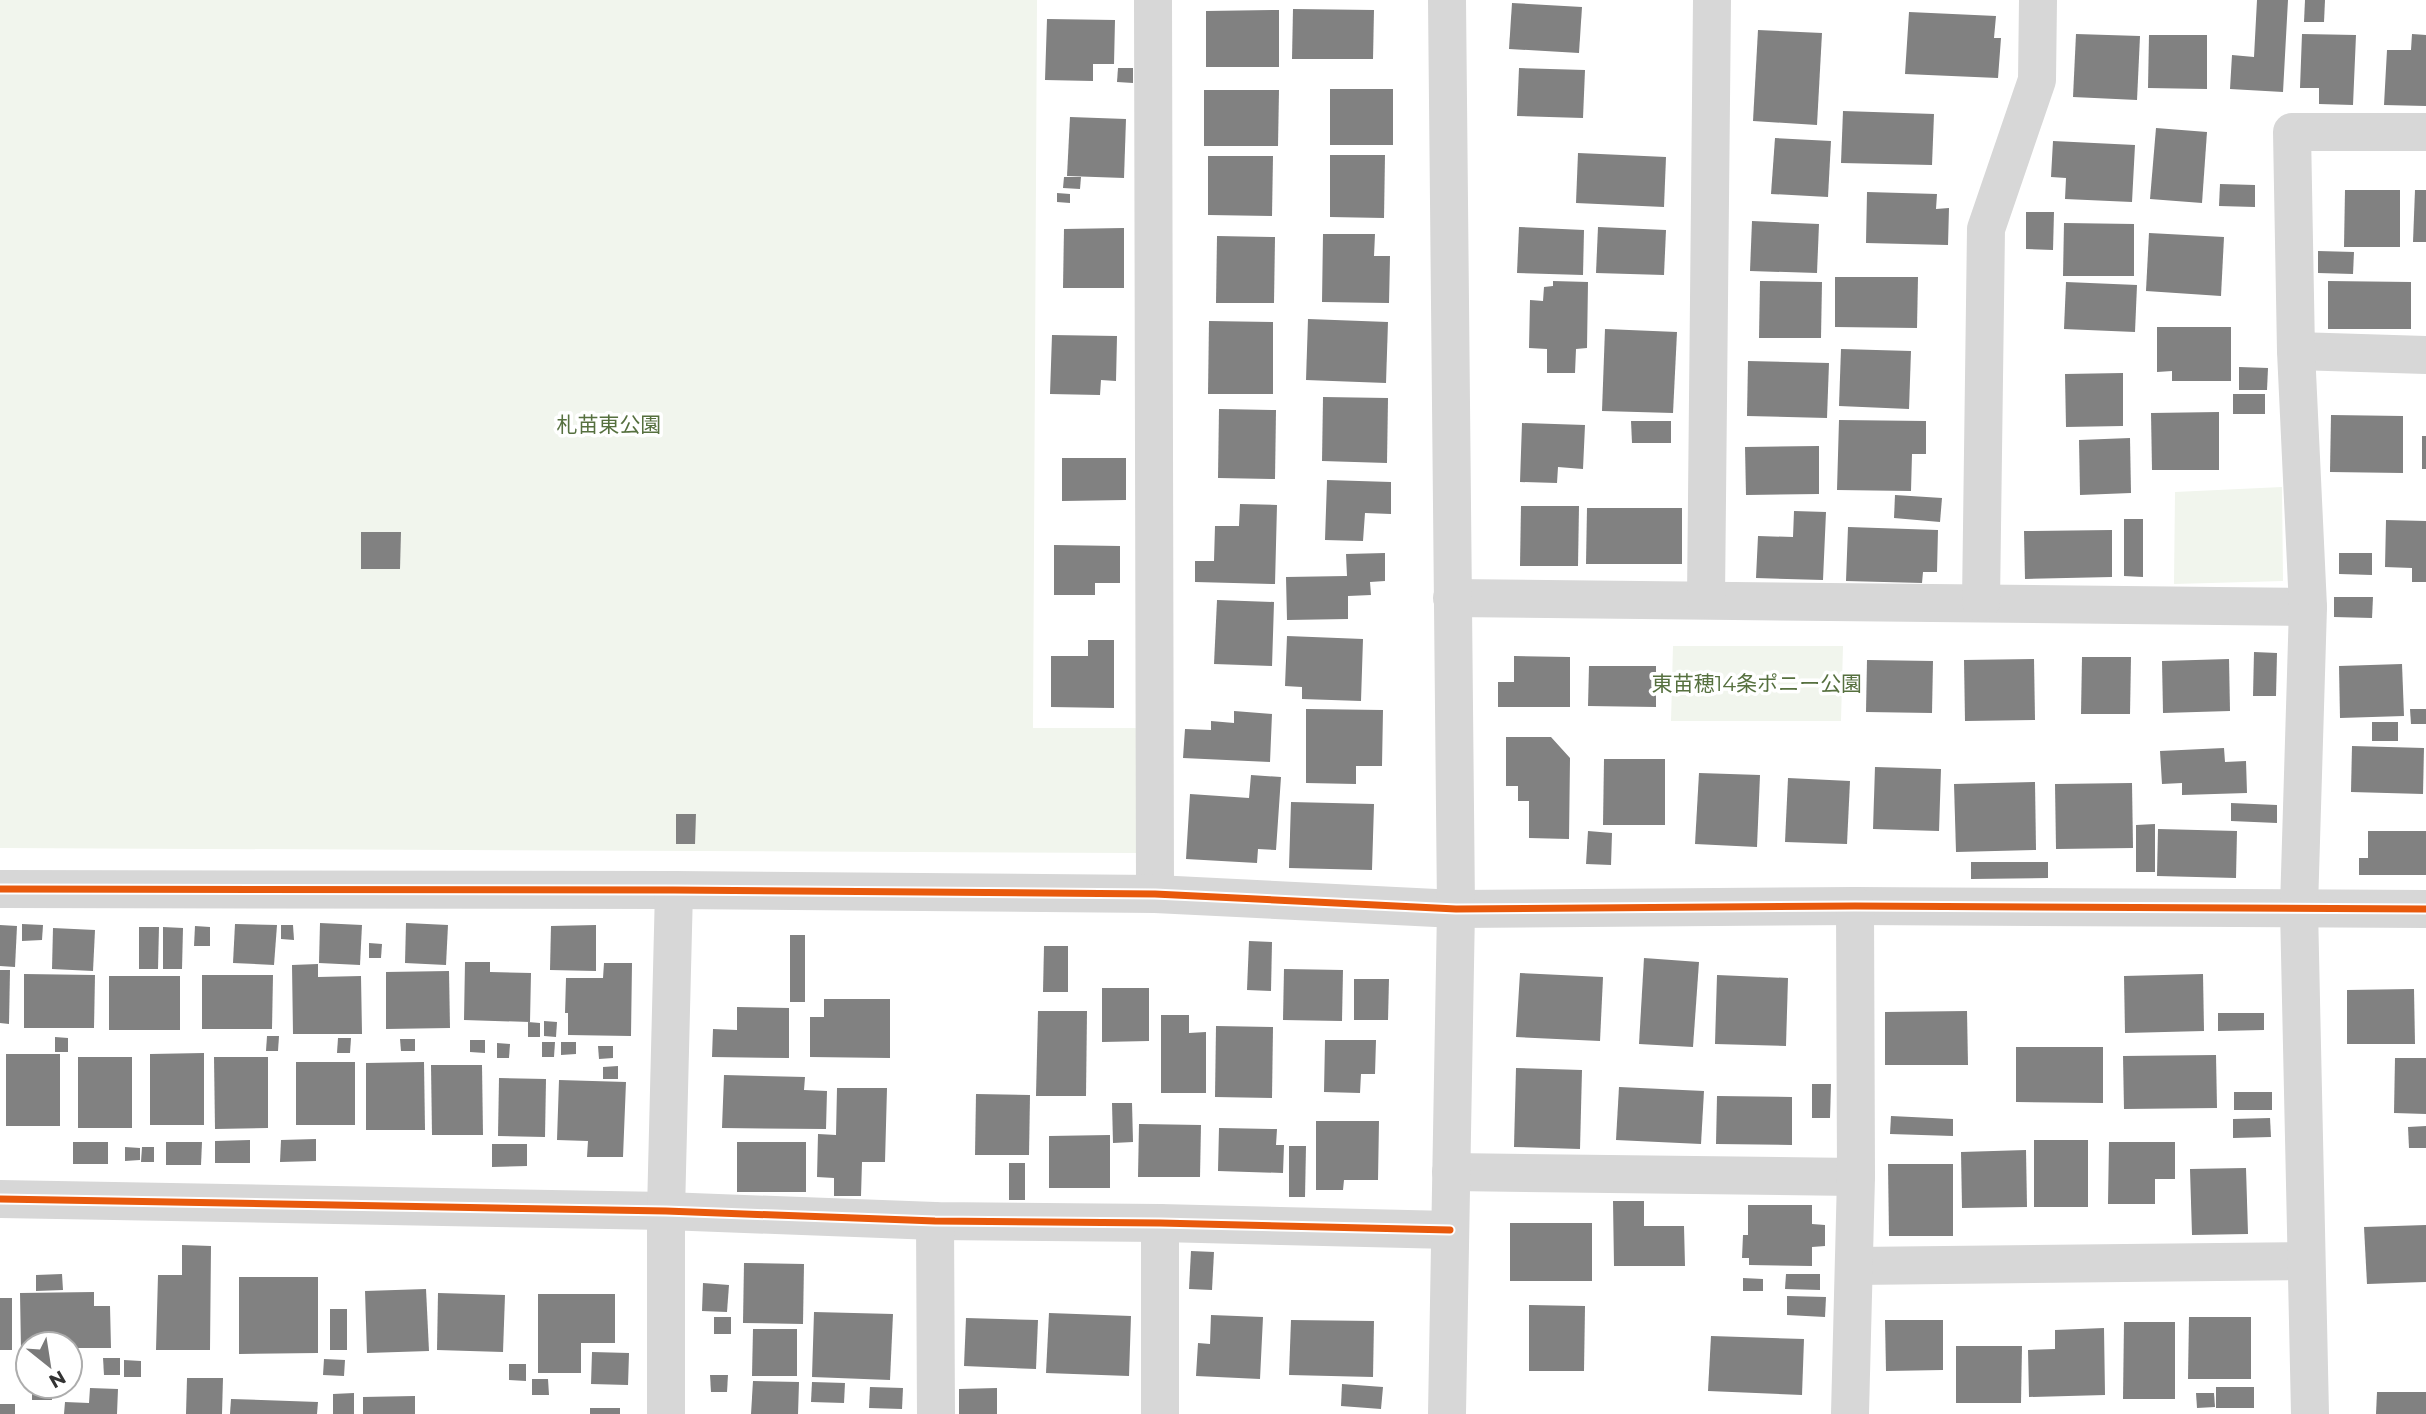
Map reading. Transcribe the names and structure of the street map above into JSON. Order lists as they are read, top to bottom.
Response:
{
  "parks": ["札苗東公園", "東苗穂14条ポニー公園"],
  "north": "bottom right"
}
